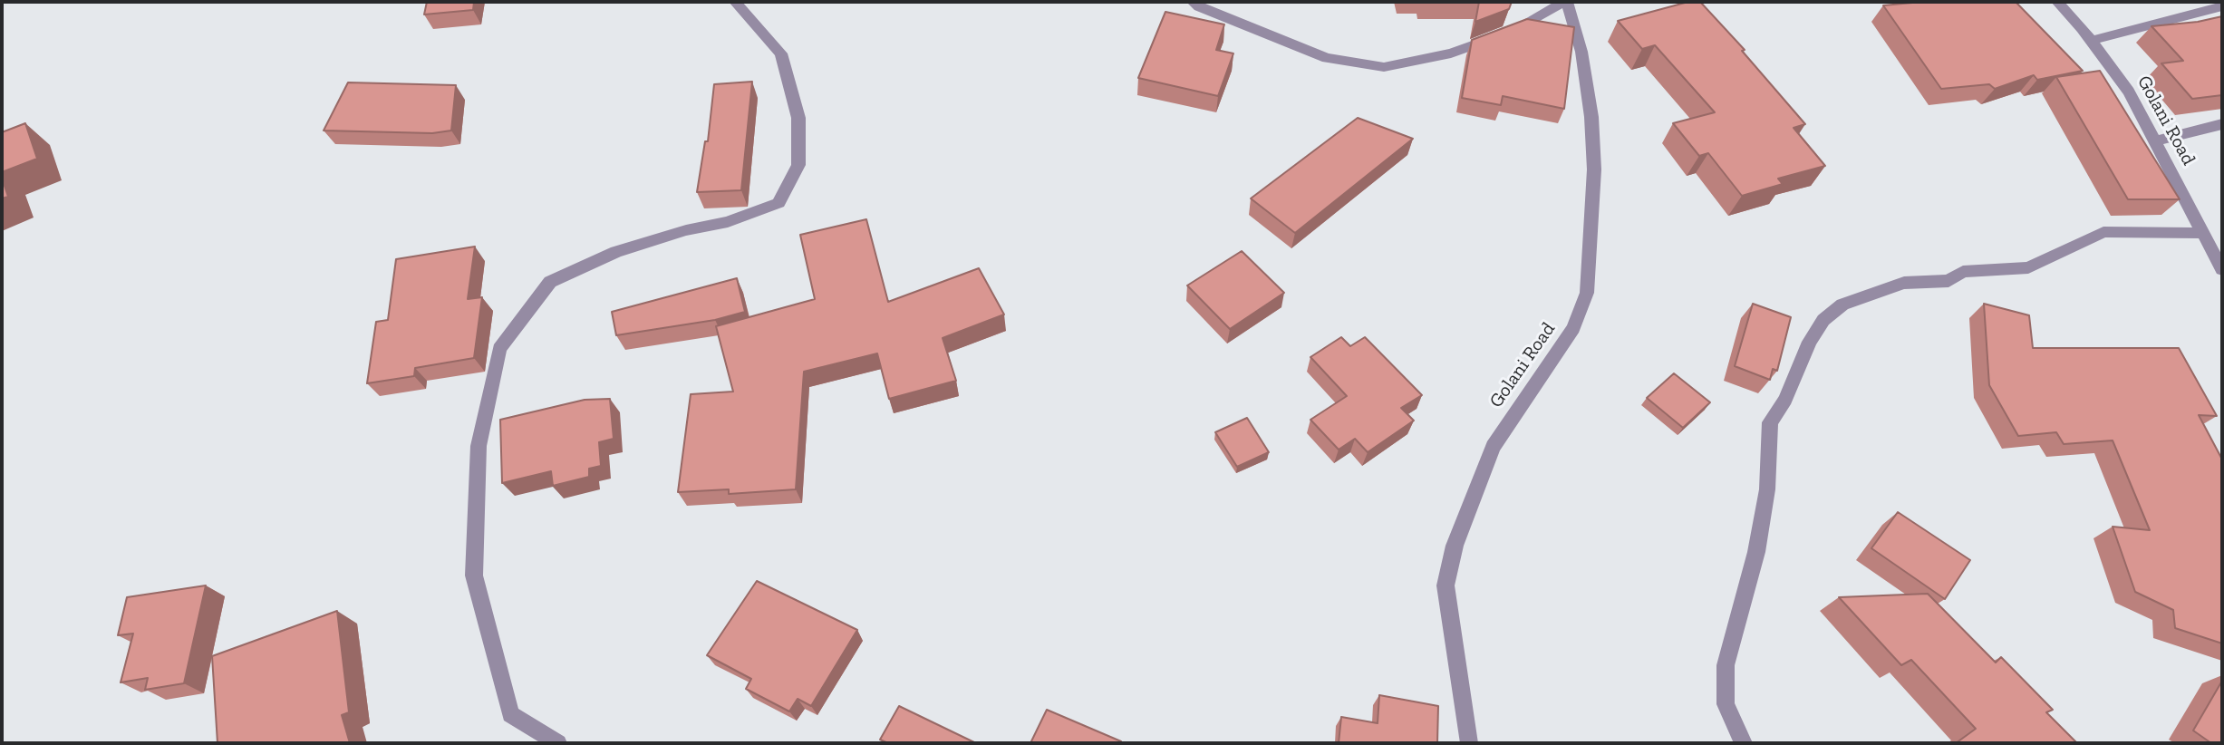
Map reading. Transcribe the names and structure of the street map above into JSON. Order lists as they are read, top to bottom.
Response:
{
  "streets": {
    "street": ["Golani Road"]
  }
}
